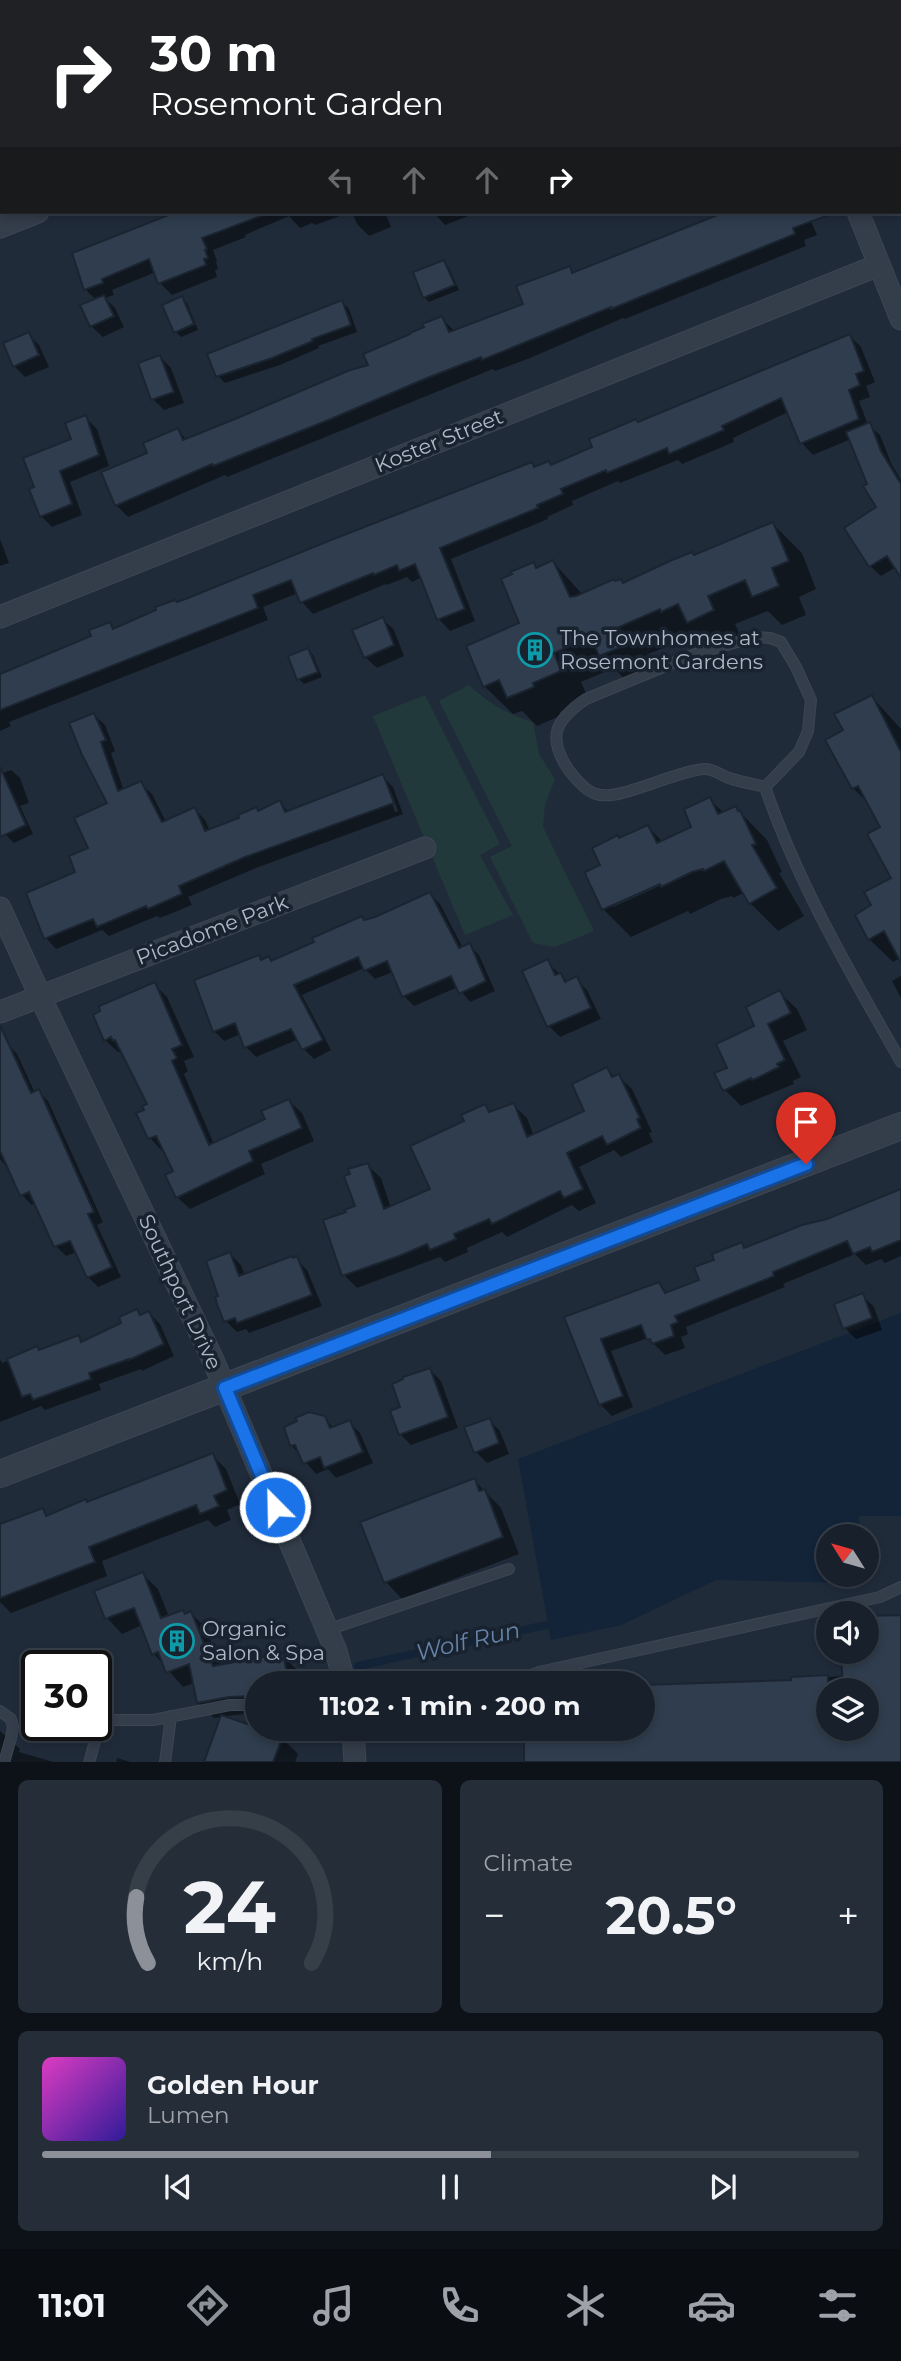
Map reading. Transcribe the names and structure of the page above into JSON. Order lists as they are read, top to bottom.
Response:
{
  "streets": {
    "street": ["Koster Street", "Picadome Park", "Southport Drive"]
  },
  "crossings": [
    ["Picadome Park", "Southport Drive"]
  ],
  "water": ["Wolf Run"],
  "places": {
    "building": ["The Townhomes at Rosemont Gardens", "Organic Salon & Spa"]
  },
  "north": "top left",
  "page": {
    "turn": ["30 m", "Rosemont Garden"],
    "limit": "30",
    "trip": "11:02 · 1 min · 200 m",
    "tile": "Climate",
    "heat": ["−", "20.5°", "+"],
    "song": ["Golden Hour", "Lumen"],
    "tabs": "11:01",
    "gauge": ["24", "km/h"]
  }
}
